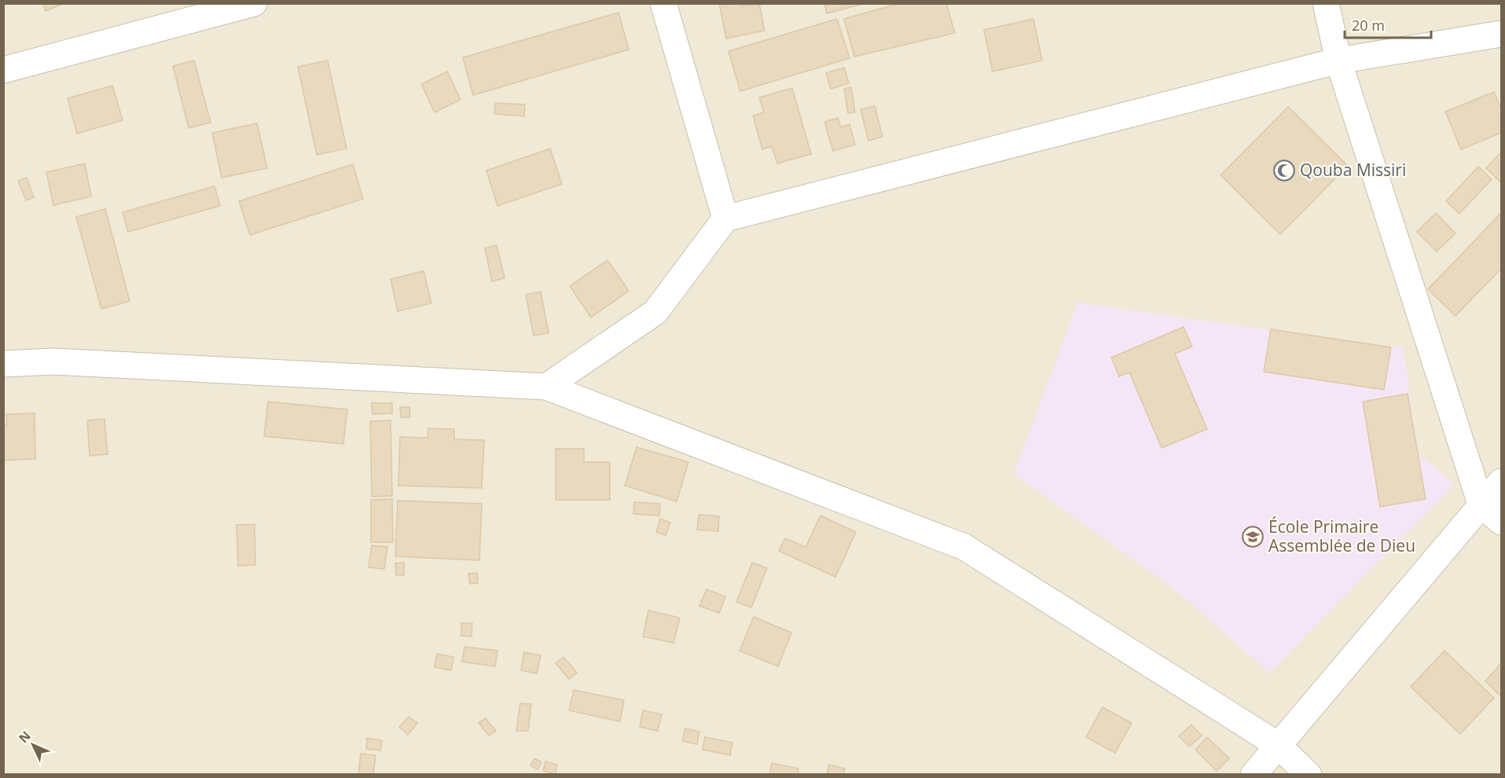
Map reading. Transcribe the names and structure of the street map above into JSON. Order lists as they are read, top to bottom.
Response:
{
  "places": {
    "mosque": ["Qouba Missiri"],
    "school or university": ["École Primaire Assemblée de Dieu"]
  },
  "scale_bar": "20 m",
  "north": "top left"
}
